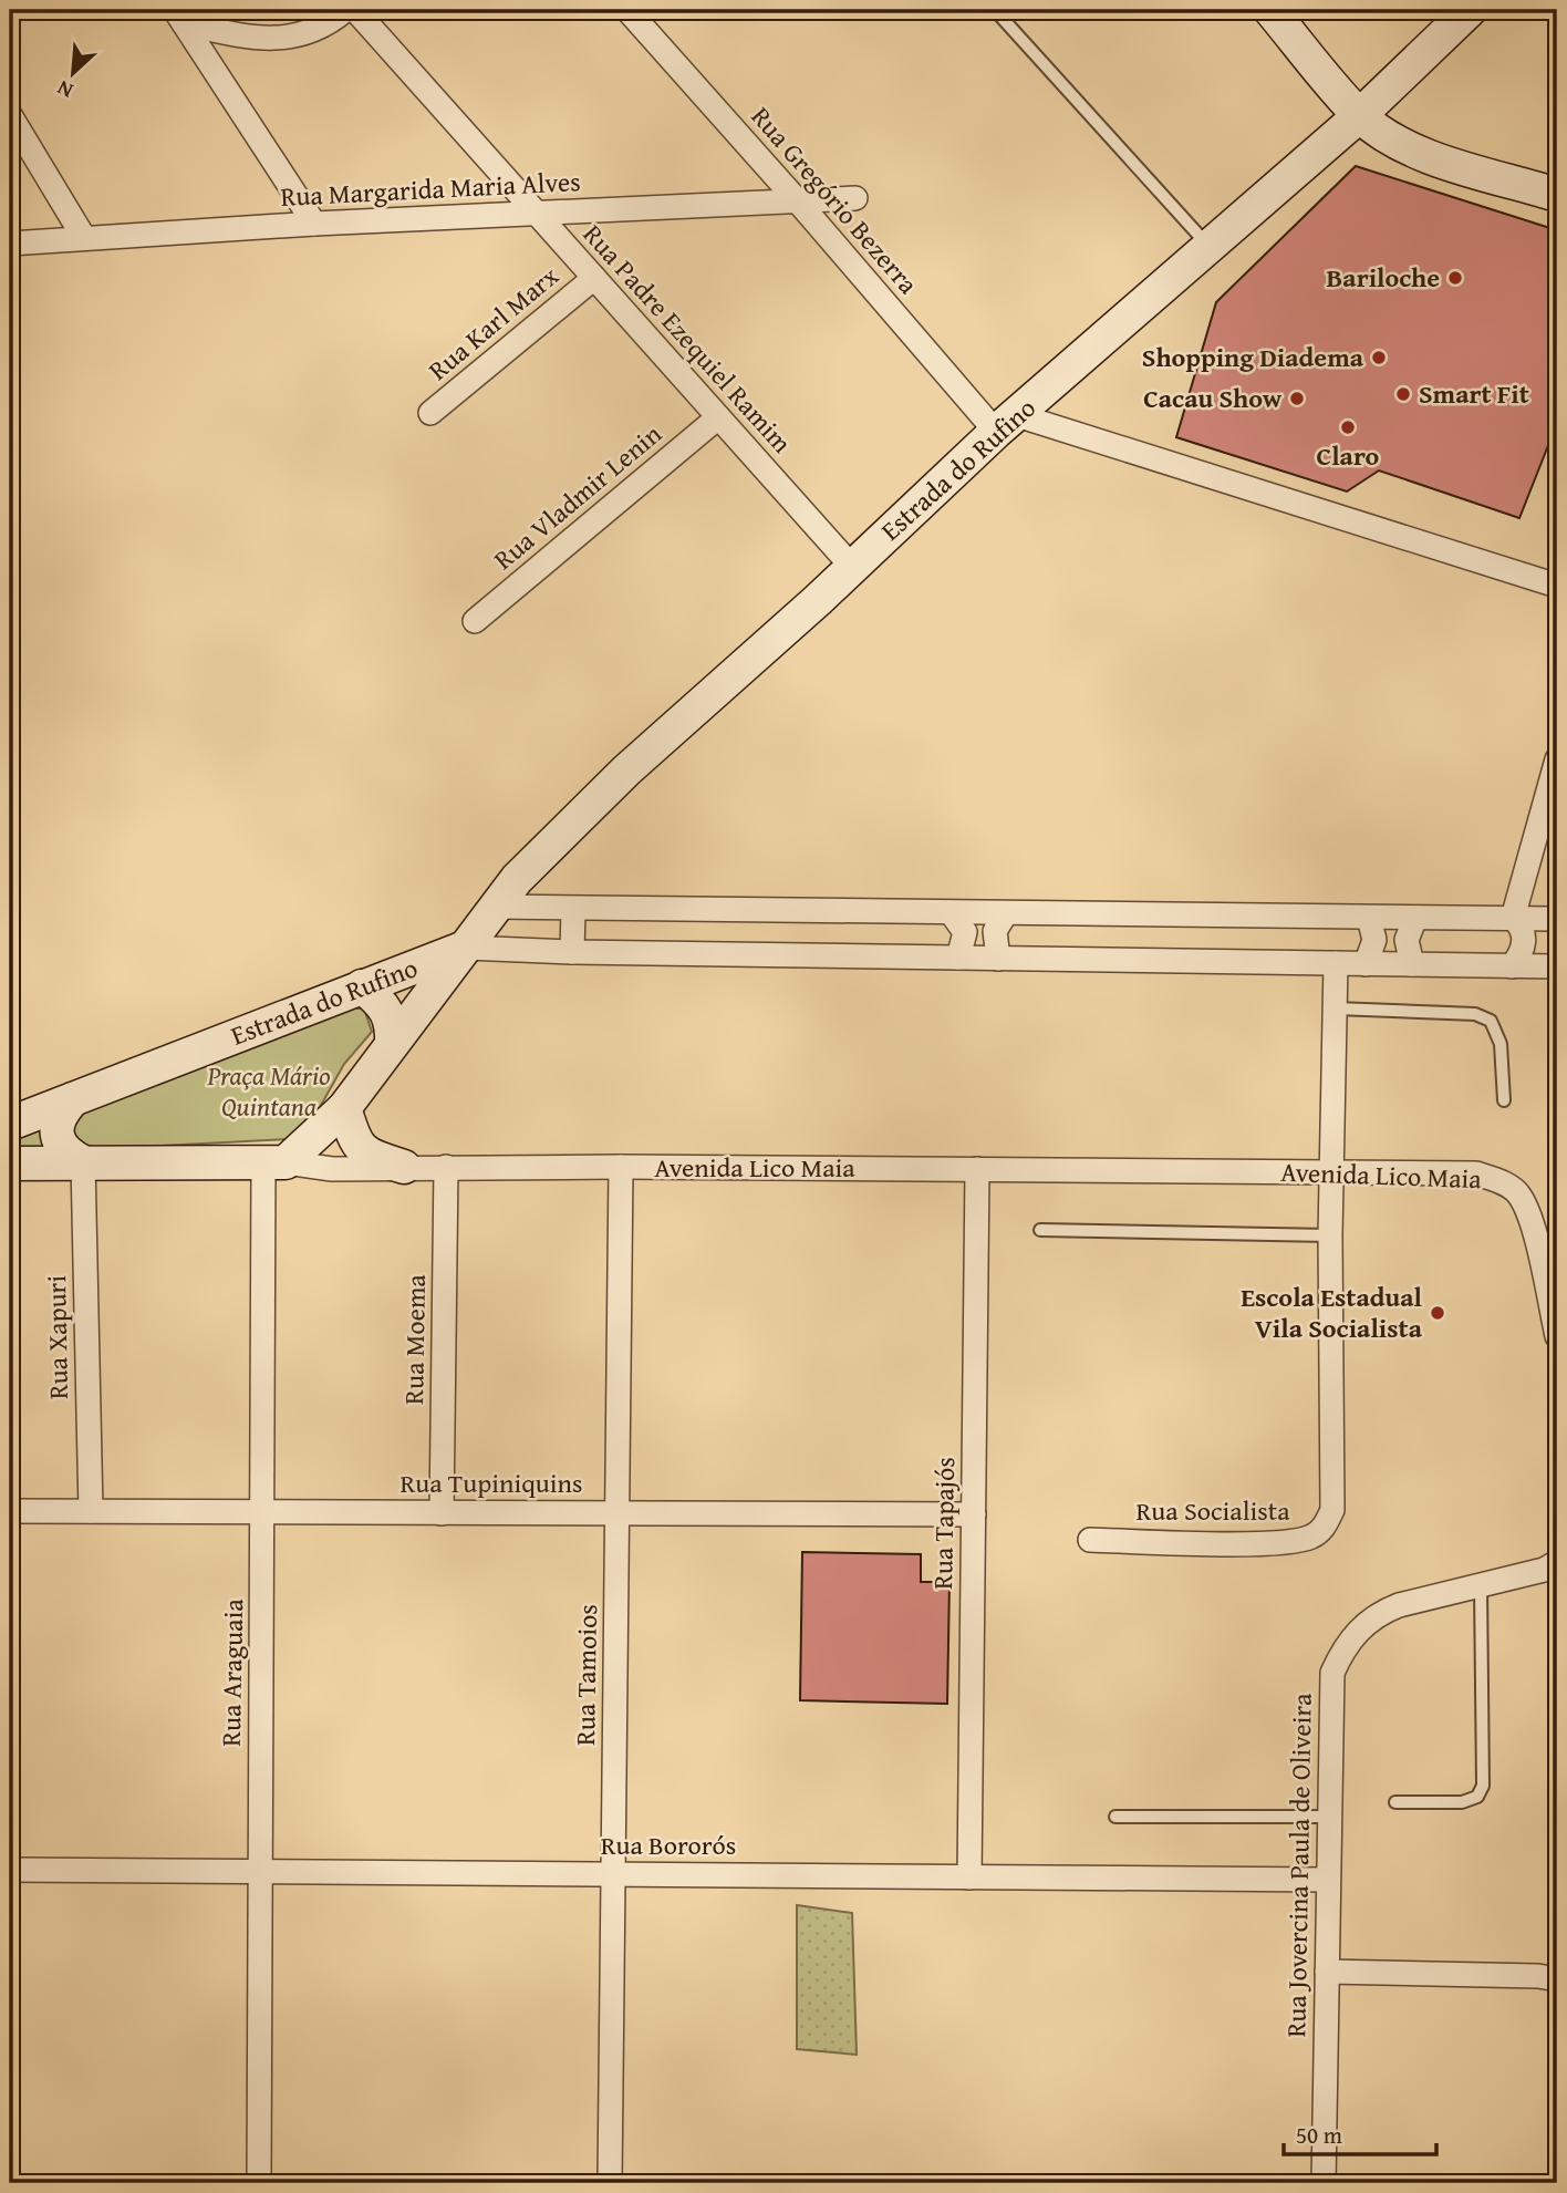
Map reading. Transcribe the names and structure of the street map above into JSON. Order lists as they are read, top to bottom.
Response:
{
  "streets": {
    "street": [
      "Rua Margarida Maria Alves",
      "Rua Gregório Bezerra",
      "Rua Karl Marx",
      "Rua Padre Ezequiel Ramim",
      "Estrada do Rufino",
      "Rua Vladmir Lenin",
      "Avenida Lico Maia",
      "Rua Xapuri",
      "Rua Moema",
      "Rua Tupiniquins",
      "Rua Socialista",
      "Rua Tapajós",
      "Rua Araguaia",
      "Rua Tamoios",
      "Rua Bororós",
      "Rua Jovercina Paula de Oliveira"
    ]
  },
  "crossings": [
    ["Rua Margarida Maria Alves", "Rua Gregório Bezerra"],
    ["Rua Margarida Maria Alves", "Rua Padre Ezequiel Ramim"],
    ["Rua Gregório Bezerra", "Estrada do Rufino"],
    ["Rua Karl Marx", "Rua Padre Ezequiel Ramim"],
    ["Rua Padre Ezequiel Ramim", "Estrada do Rufino"],
    ["Rua Padre Ezequiel Ramim", "Rua Vladmir Lenin"],
    ["Estrada do Rufino", "Avenida Lico Maia"],
    ["Estrada do Rufino", "Rua Araguaia"],
    ["Avenida Lico Maia", "Rua Xapuri"],
    ["Avenida Lico Maia", "Rua Moema"],
    ["Avenida Lico Maia", "Rua Socialista"],
    ["Avenida Lico Maia", "Rua Tapajós"],
    ["Avenida Lico Maia", "Rua Araguaia"],
    ["Avenida Lico Maia", "Rua Tamoios"],
    ["Rua Xapuri", "Rua Tupiniquins"],
    ["Rua Moema", "Rua Tupiniquins"],
    ["Rua Tupiniquins", "Rua Tapajós"],
    ["Rua Tupiniquins", "Rua Araguaia"],
    ["Rua Tupiniquins", "Rua Tamoios"],
    ["Rua Tapajós", "Rua Bororós"],
    ["Rua Araguaia", "Rua Bororós"],
    ["Rua Tamoios", "Rua Bororós"],
    ["Rua Bororós", "Rua Jovercina Paula de Oliveira"]
  ],
  "parks": ["Praça Mário Quintana"],
  "places": [
    "Bariloche",
    "Shopping Diadema",
    "Smart Fit",
    "Cacau Show",
    "Claro",
    "Escola Estadual Vila Socialista"
  ],
  "scale_bar": "50 m",
  "north": "bottom left"
}
